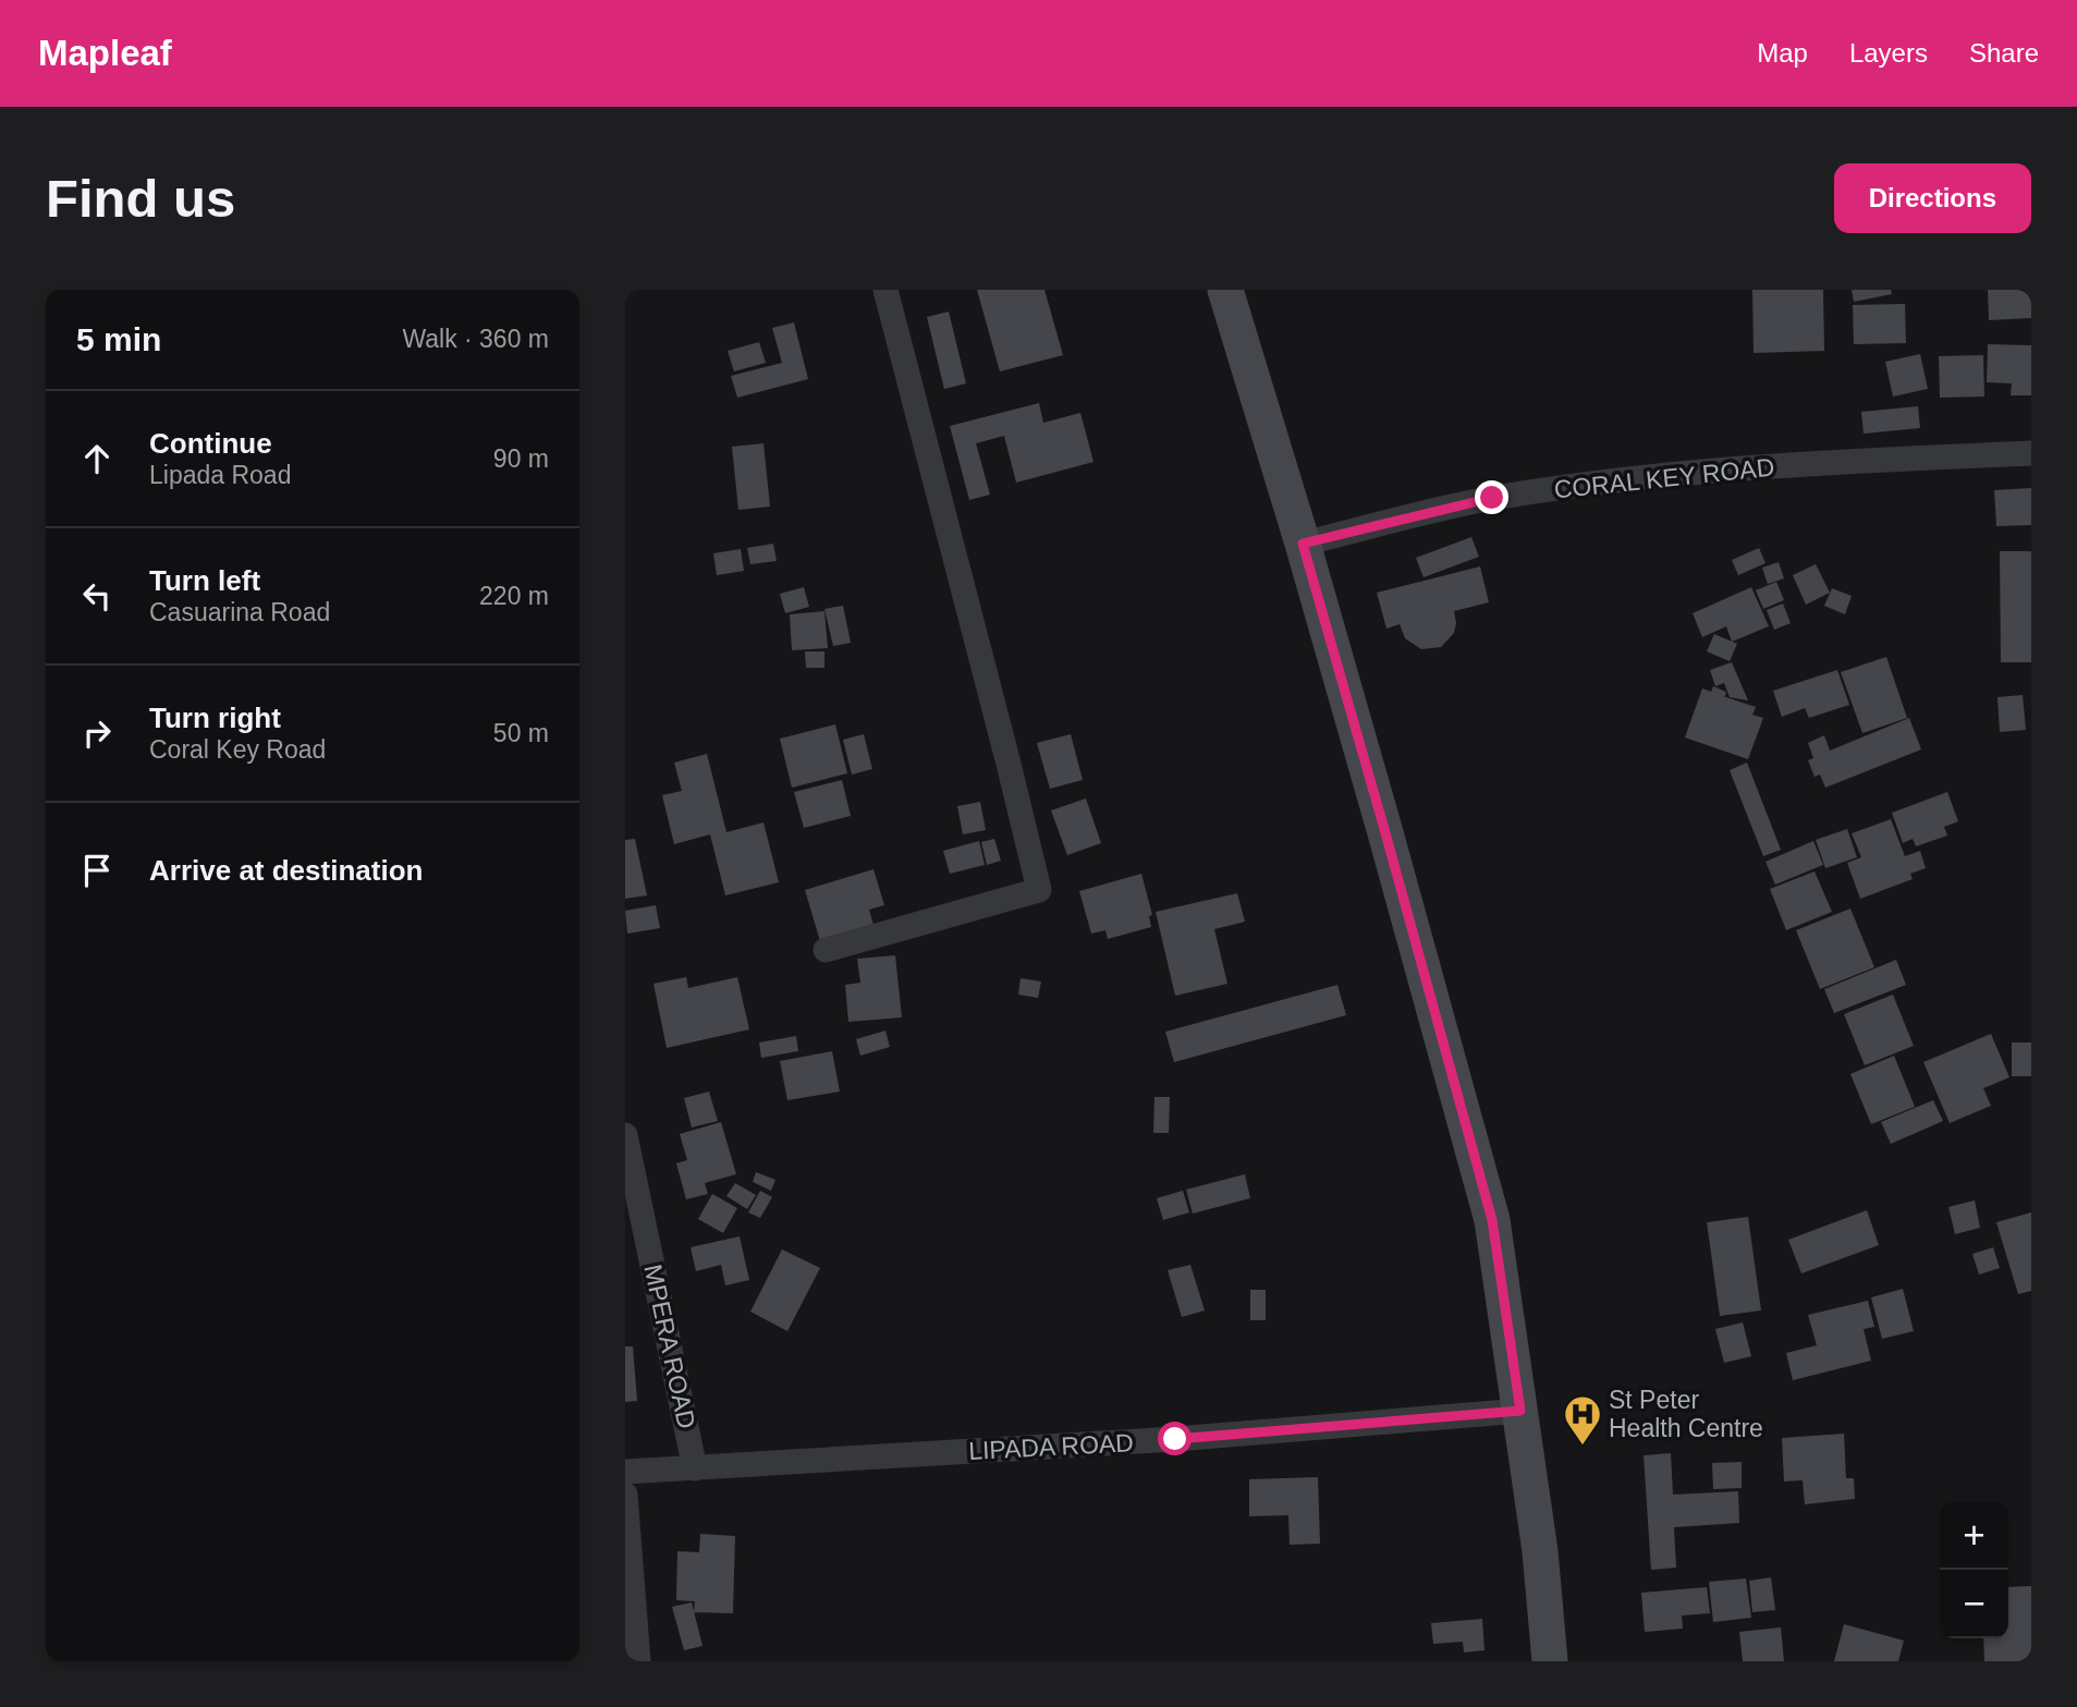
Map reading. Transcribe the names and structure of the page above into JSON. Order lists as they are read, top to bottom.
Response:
{
  "streets": {
    "street": ["CORAL KEY ROAD", "MPERA ROAD", "LIPADA ROAD"]
  },
  "crossings": [
    ["MPERA ROAD", "LIPADA ROAD"]
  ],
  "places": {
    "hospital": ["St Peter Health Centre"]
  },
  "page": {
    "header": "Mapleaf",
    "nav": ["Map", "Layers", "Share"],
    "buttons": "Directions",
    "title": "Find us",
    "heading": ["5 min", "Walk · 360 m"],
    "list": [
      ["Continue", "Lipada Road", "90 m"],
      ["Turn left", "Casuarina Road", "220 m"],
      ["Turn right", "Coral Key Road", "50 m"],
      "Arrive at destination"
    ],
    "map_buttons": ["+", "−"]
  }
}
